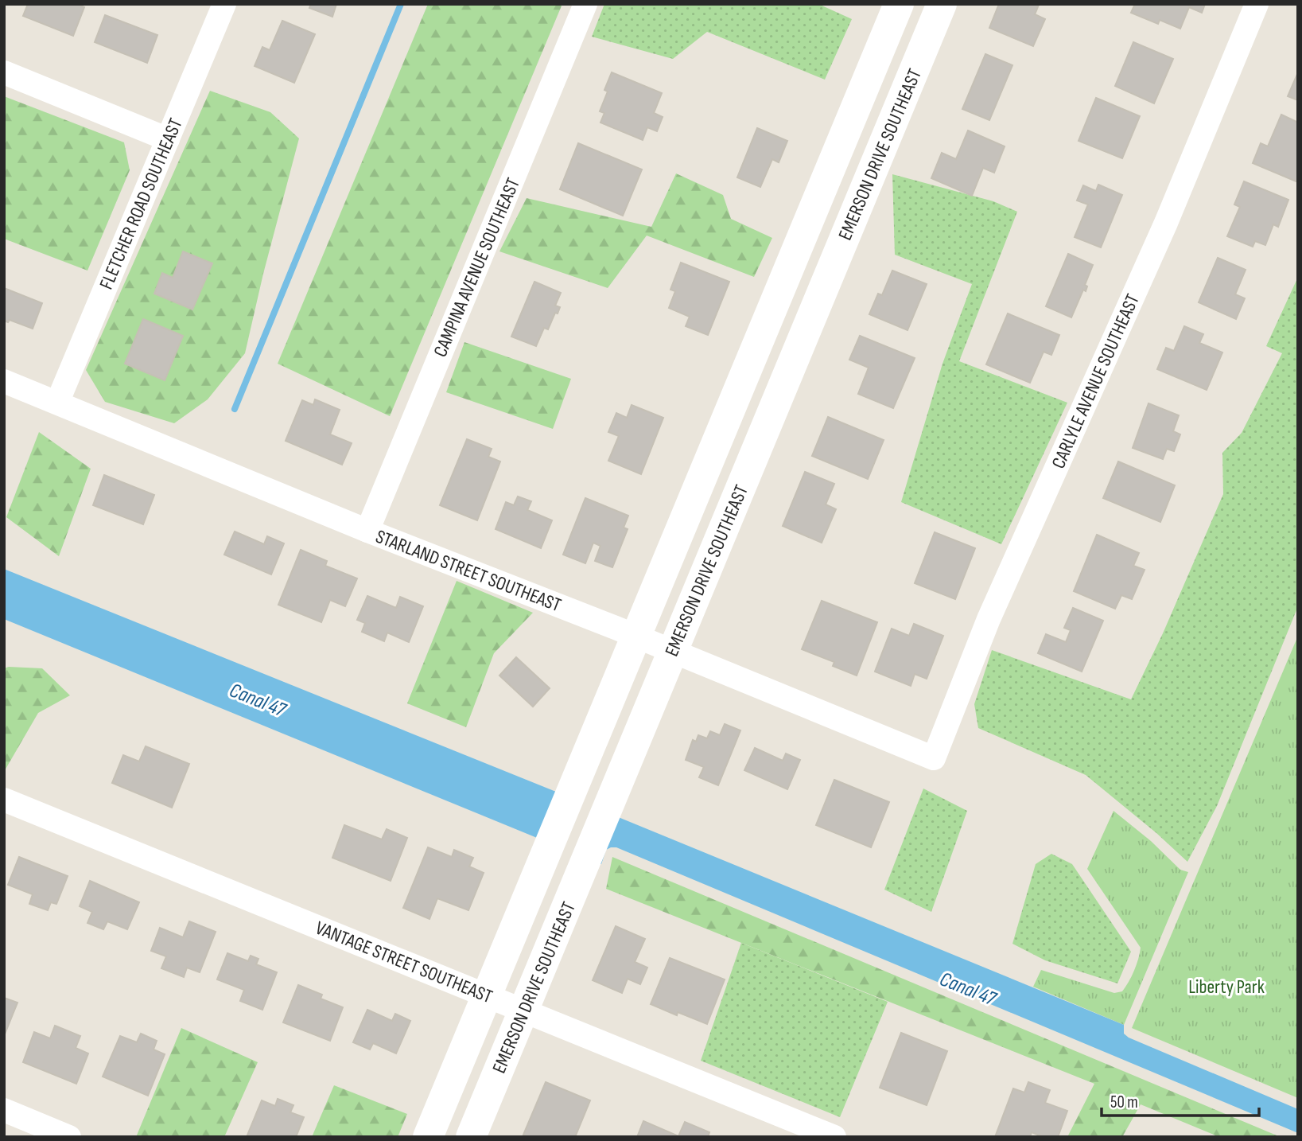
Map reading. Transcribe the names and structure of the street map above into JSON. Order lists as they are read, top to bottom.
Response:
{
  "streets": {
    "street": [
      "EMERSON DRIVE SOUTHEAST",
      "FLETCHER ROAD SOUTHEAST",
      "CAMPINA AVENUE SOUTHEAST",
      "CARLYLE AVENUE SOUTHEAST",
      "STARLAND STREET SOUTHEAST",
      "VANTAGE STREET SOUTHEAST"
    ]
  },
  "crossings": [
    ["EMERSON DRIVE SOUTHEAST", "STARLAND STREET SOUTHEAST"],
    ["EMERSON DRIVE SOUTHEAST", "VANTAGE STREET SOUTHEAST"],
    ["FLETCHER ROAD SOUTHEAST", "STARLAND STREET SOUTHEAST"],
    ["CAMPINA AVENUE SOUTHEAST", "STARLAND STREET SOUTHEAST"],
    ["CARLYLE AVENUE SOUTHEAST", "STARLAND STREET SOUTHEAST"]
  ],
  "water": ["Canal 47"],
  "parks": ["Liberty Park"],
  "scale_bar": "50 m"
}
